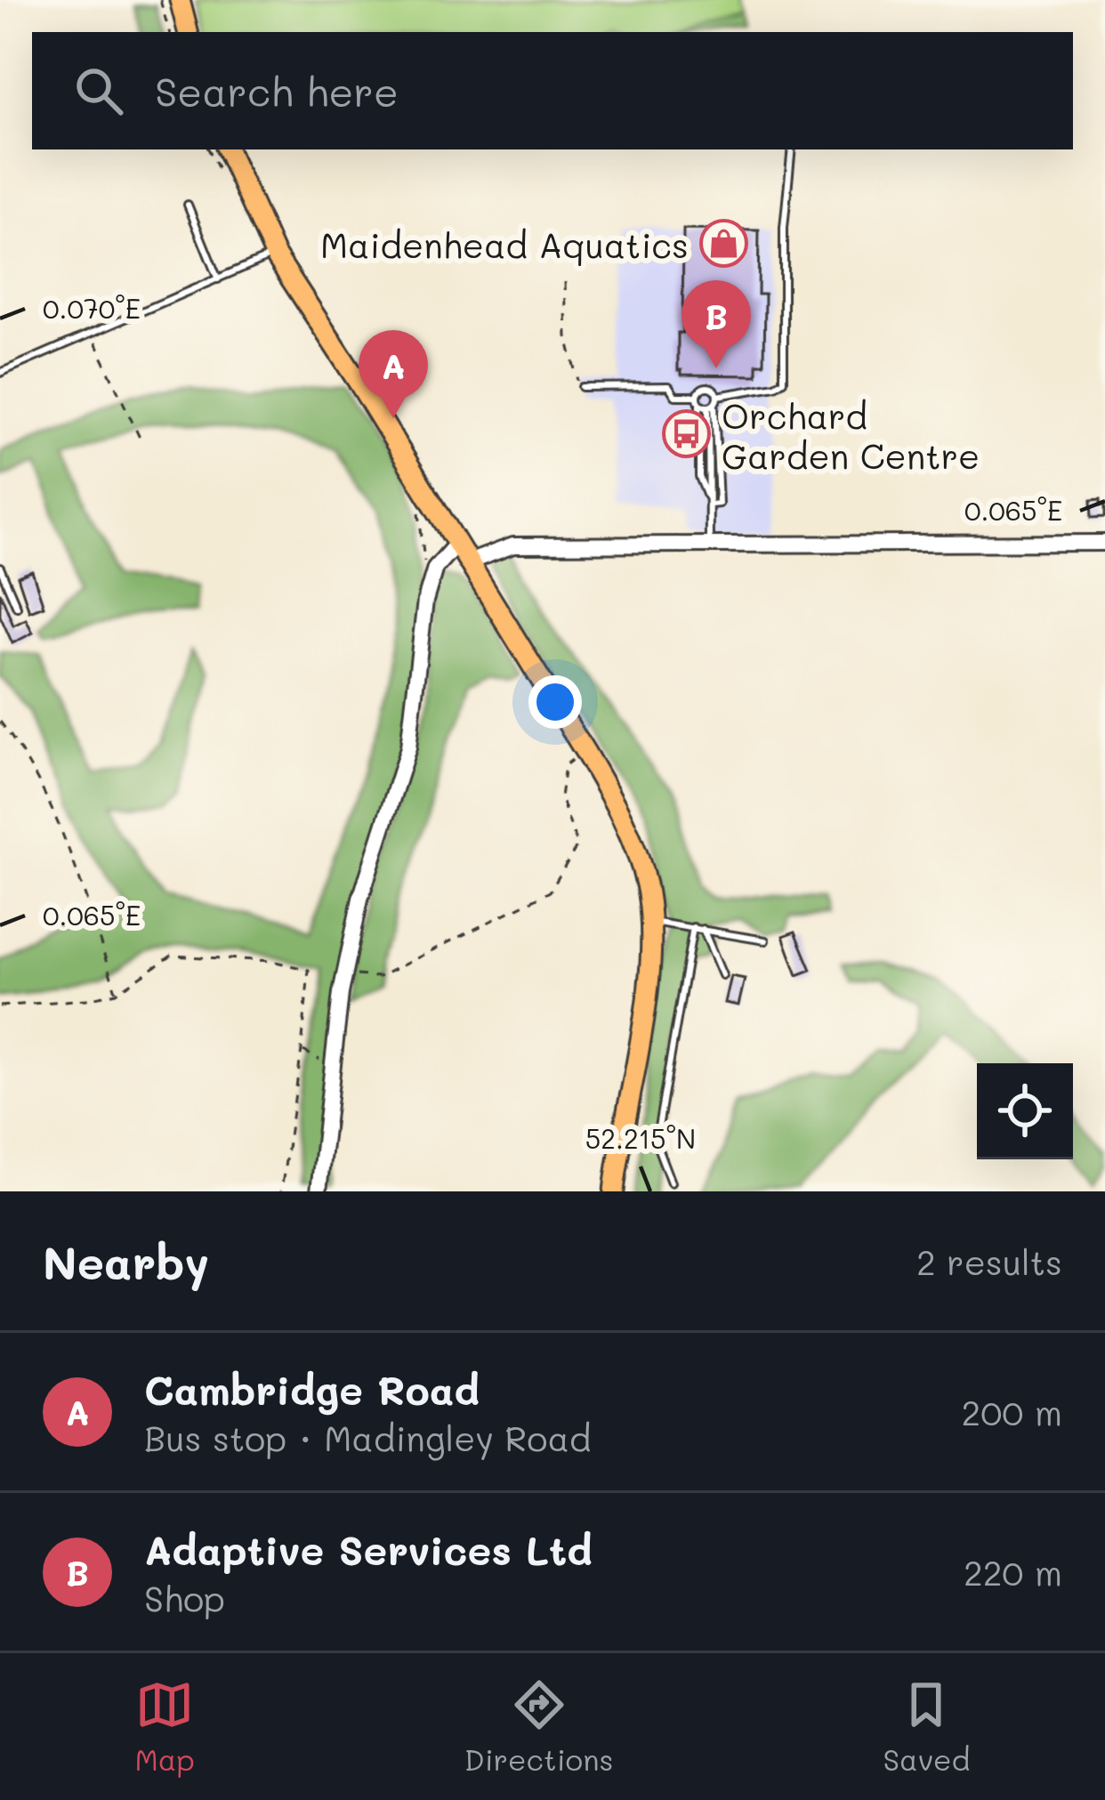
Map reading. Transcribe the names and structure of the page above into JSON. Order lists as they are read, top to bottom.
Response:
{
  "places": {
    "shop": ["Maidenhead Aquatics"],
    "bus stop": ["Orchard Garden Centre"]
  },
  "page": {
    "search": "Search here",
    "pins": ["B", "A"],
    "heading": ["Nearby", "2 results"],
    "list": [
      {
        "mark": "A",
        "name": "Cambridge Road",
        "note": "Bus stop · Madingley Road",
        "value": "200 m"
      },
      {
        "mark": "B",
        "name": "Adaptive Services Ltd",
        "note": "Shop",
        "value": "220 m"
      }
    ],
    "nav": ["Map", "Directions", "Saved"]
  },
  "coordinates": ["0.070°E", "0.065°E", "52.215°N"]
}
